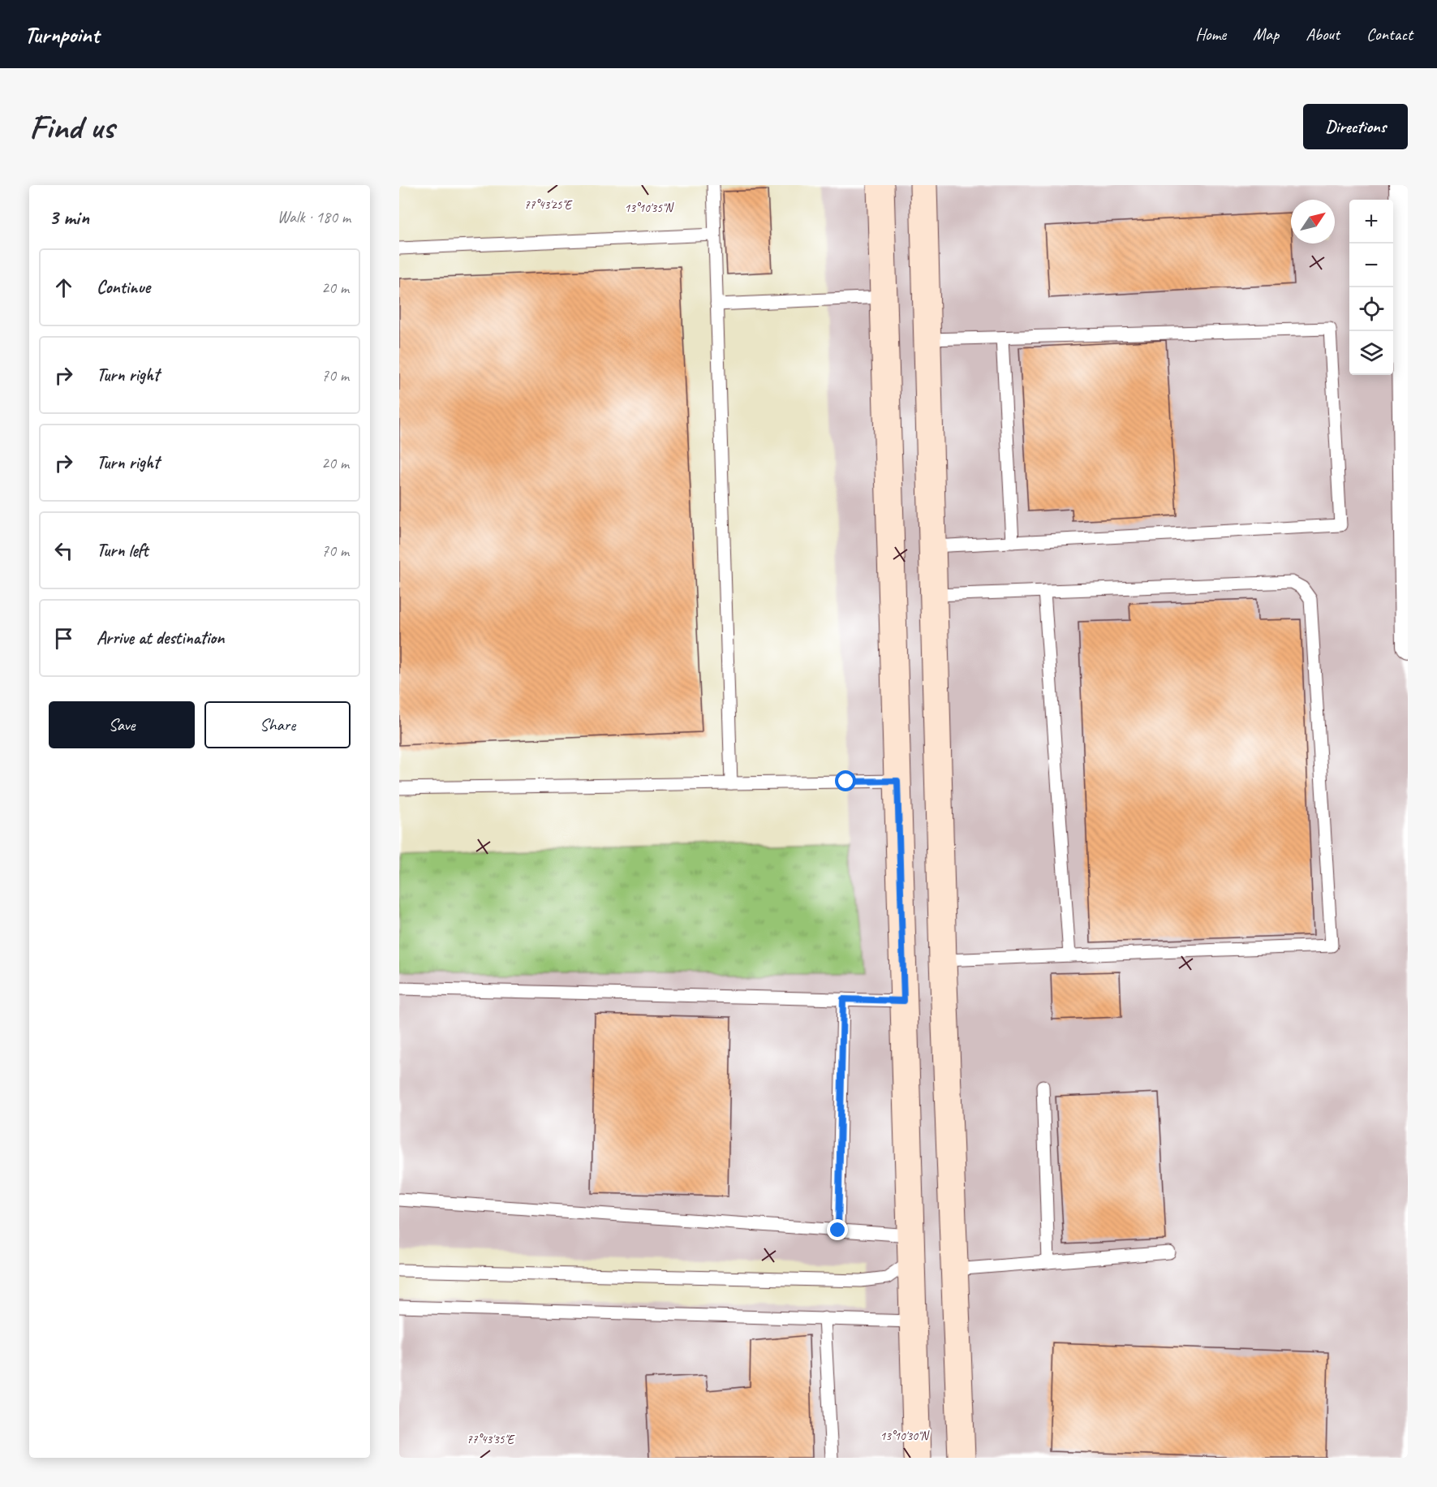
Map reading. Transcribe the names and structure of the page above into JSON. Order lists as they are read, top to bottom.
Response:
{
  "north": "top right",
  "page": {
    "header": "Turnpoint",
    "nav": [
      "Home",
      "Map",
      "About",
      "Contact"
    ],
    "buttons": [
      "Directions",
      ["Save", "Share"]
    ],
    "title": "Find us",
    "heading": ["3 min", "Walk · 180 m"],
    "map_buttons": ["+", "−"],
    "list": [
      ["Continue", "20 m"],
      ["Turn right", "70 m"],
      ["Turn right", "20 m"],
      ["Turn left", "70 m"],
      "Arrive at destination"
    ]
  },
  "coordinates": [
    "77°43'25\"E",
    "13°10'35\"N",
    "13°10'30\"N",
    "77°43'35\"E"
  ]
}
